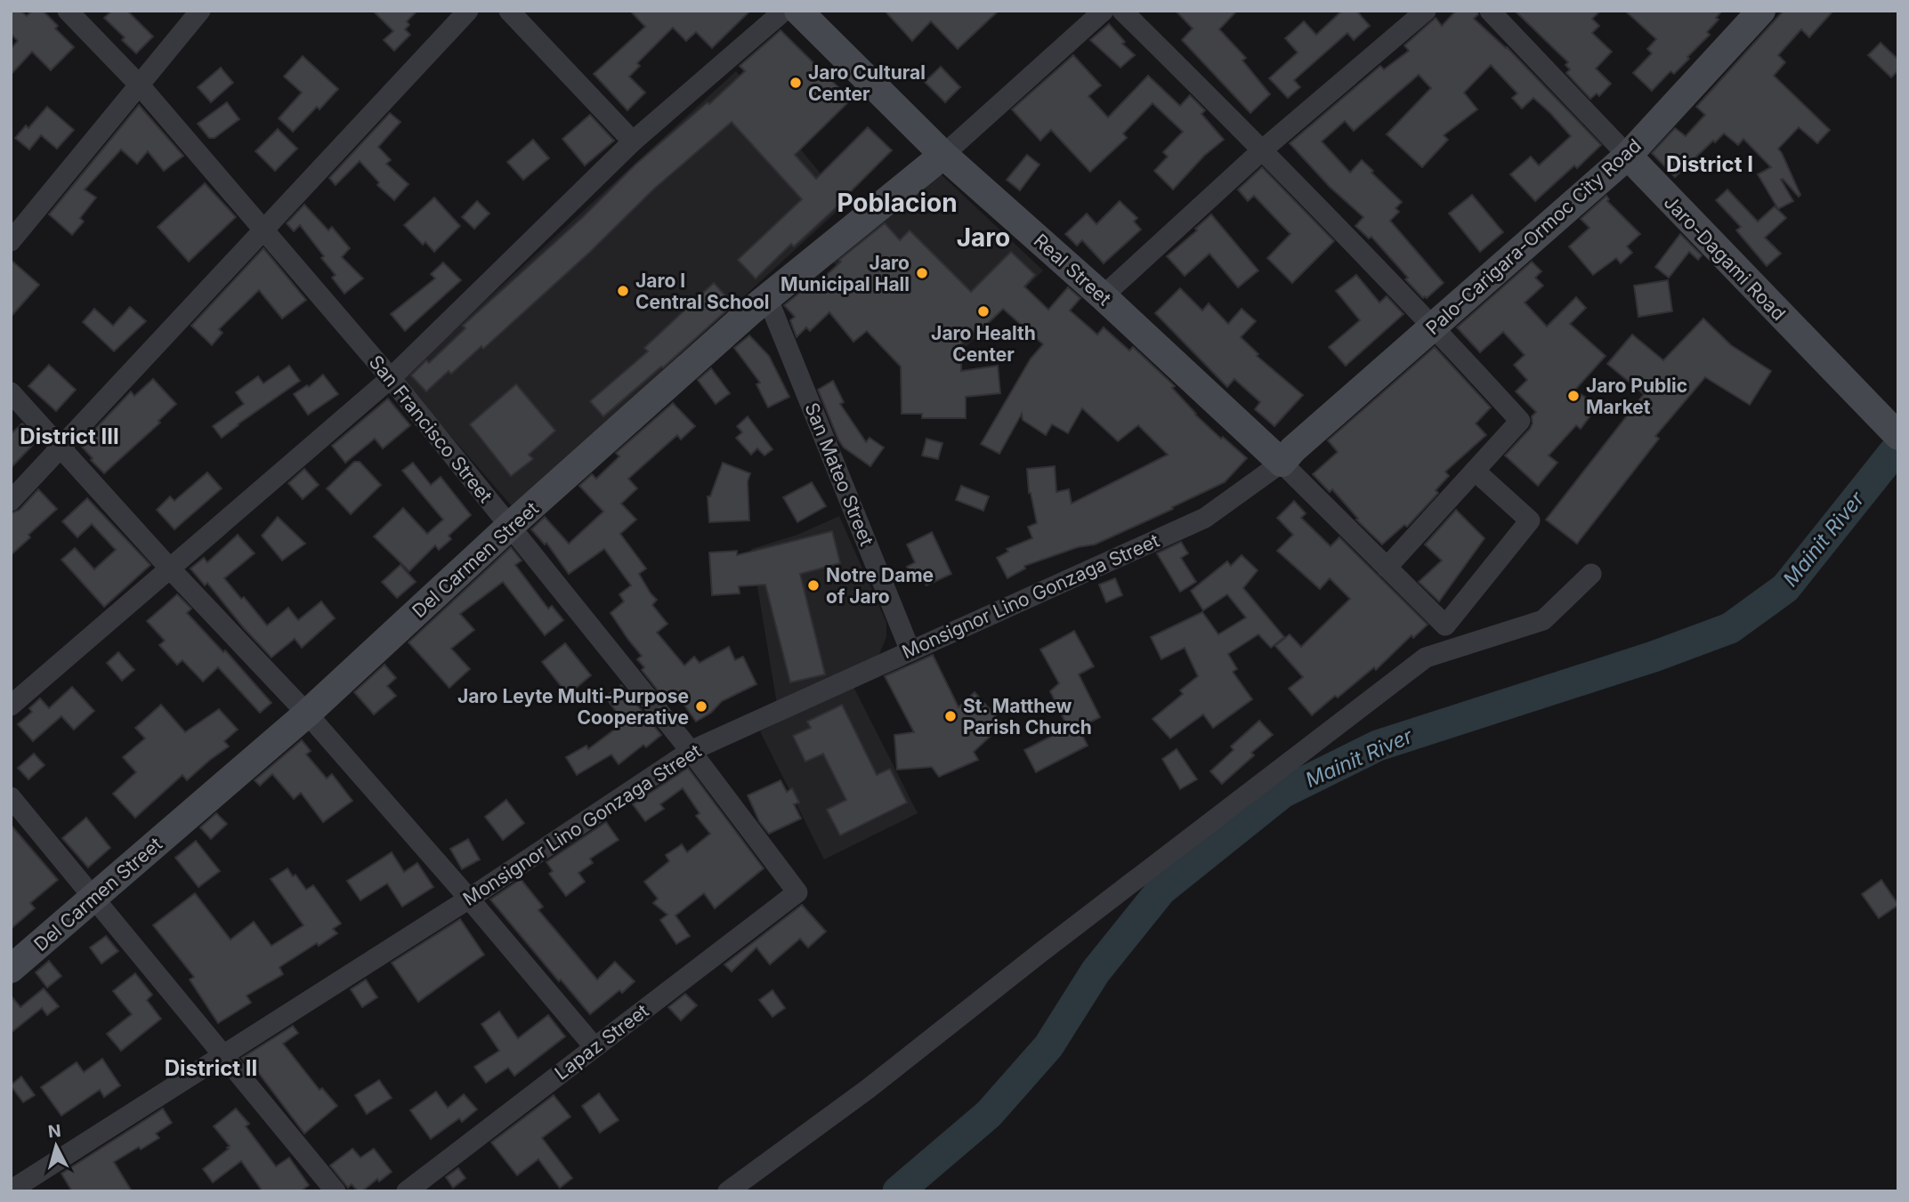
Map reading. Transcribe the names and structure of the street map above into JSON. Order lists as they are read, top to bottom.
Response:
{
  "streets": {
    "main road": [
      "Palo-Carigara-Ormoc City Road",
      "Jaro-Dagami Road",
      "Real Street",
      "Del Carmen Street"
    ],
    "street": [
      "San Francisco Street",
      "San Mateo Street",
      "Monsignor Lino Gonzaga Street",
      "Lapaz Street"
    ]
  },
  "crossings": [
    ["Palo-Carigara-Ormoc City Road", "Jaro-Dagami Road"],
    ["Palo-Carigara-Ormoc City Road", "Real Street"],
    ["Palo-Carigara-Ormoc City Road", "Monsignor Lino Gonzaga Street"],
    ["Real Street", "Del Carmen Street"],
    ["Real Street", "Monsignor Lino Gonzaga Street"],
    ["San Francisco Street", "Del Carmen Street"],
    ["San Francisco Street", "Monsignor Lino Gonzaga Street"],
    ["San Francisco Street", "Lapaz Street"],
    ["San Mateo Street", "Del Carmen Street"],
    ["San Mateo Street", "Monsignor Lino Gonzaga Street"]
  ],
  "districts": [
    "District Ⅰ",
    "Poblacion",
    "Jaro",
    "District Ⅲ",
    "District Ⅱ"
  ],
  "water": ["Mainit River"],
  "places": [
    "Jaro Cultural Center",
    "Jaro Municipal Hall",
    "Jaro Ⅰ Central School",
    "Jaro Health Center",
    "Jaro Public Market",
    "Notre Dame of Jaro",
    "Jaro Leyte Multi-Purpose Cooperative",
    "St. Matthew Parish Church"
  ],
  "north": "top"
}
